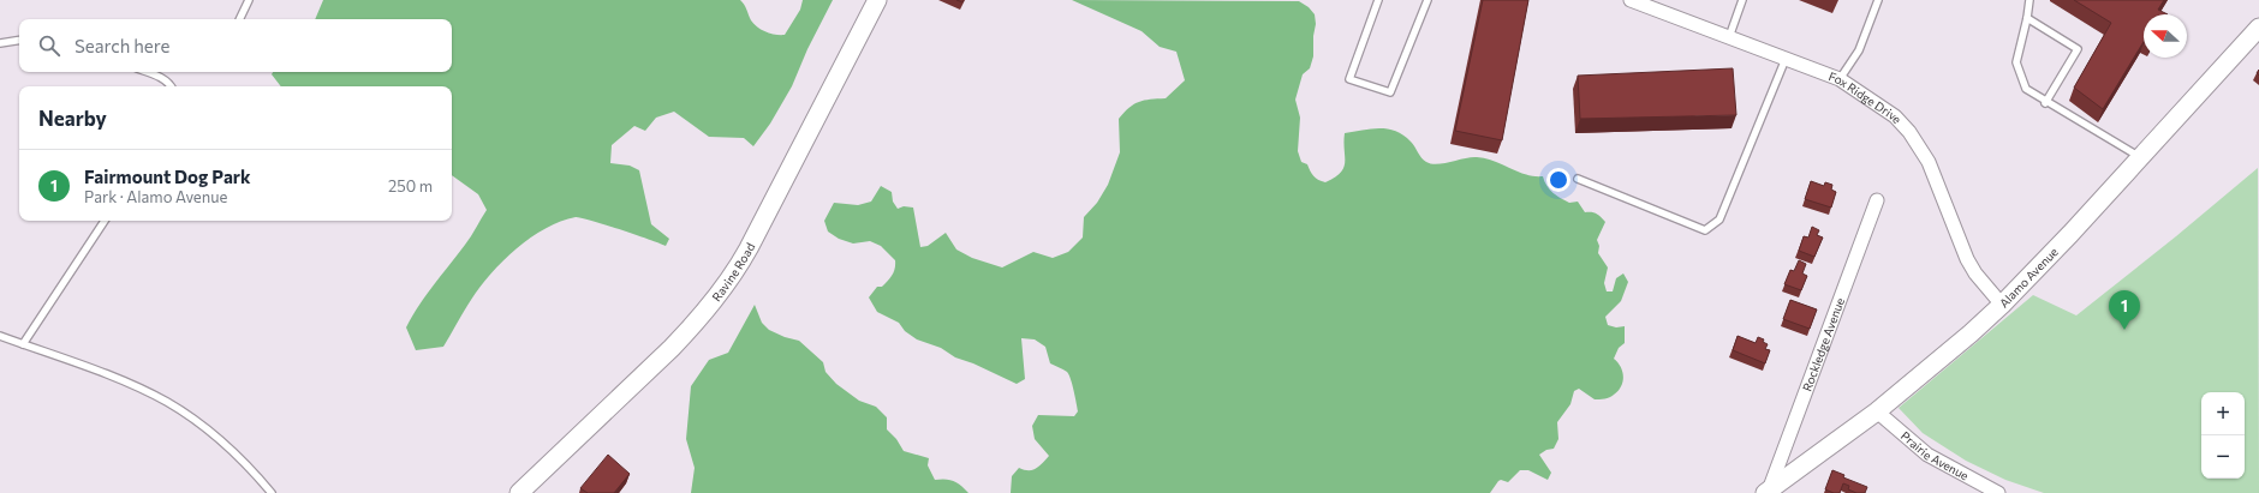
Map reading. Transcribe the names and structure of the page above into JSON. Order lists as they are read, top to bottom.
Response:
{
  "streets": {
    "street": [
      "Fox Ridge Drive",
      "Ravine Road",
      "Alamo Avenue",
      "Rockledge Avenue",
      "Prairie Avenue"
    ]
  },
  "crossings": [
    ["Fox Ridge Drive", "Alamo Avenue"],
    ["Alamo Avenue", "Rockledge Avenue"],
    ["Alamo Avenue", "Prairie Avenue"]
  ],
  "north": "left",
  "page": {
    "search": "Search here",
    "heading": "Nearby",
    "list": [
      {
        "mark": "1",
        "name": "Fairmount Dog Park",
        "note": "Park · Alamo Avenue",
        "value": "250 m"
      }
    ],
    "pins": "1",
    "map_buttons": ["+", "−"]
  }
}
